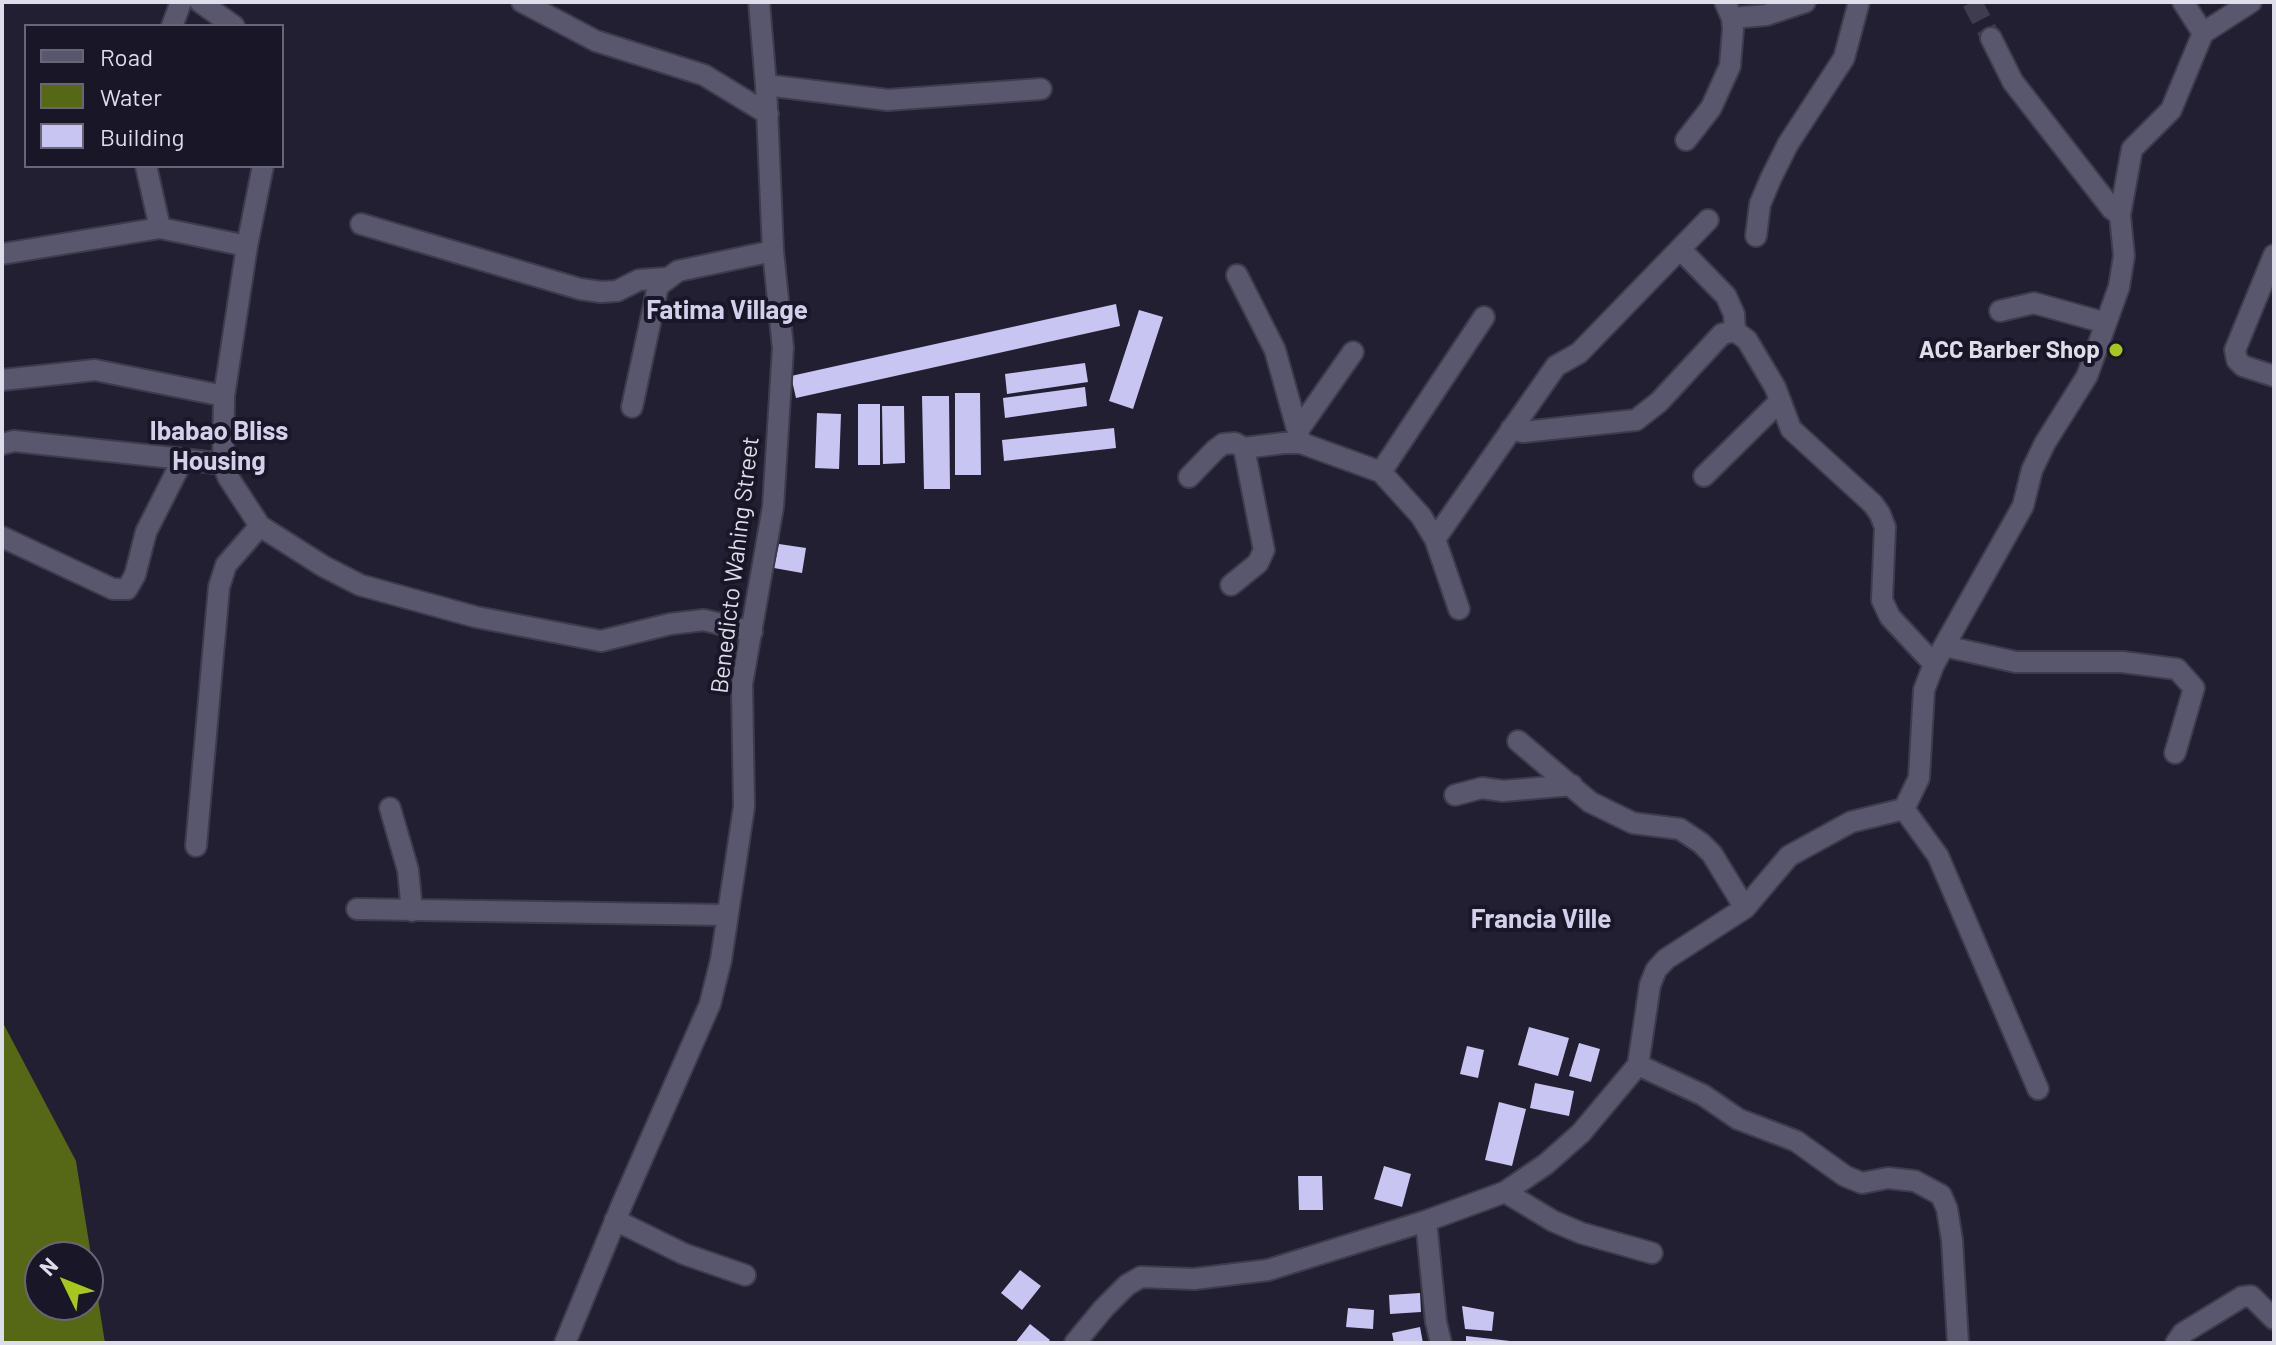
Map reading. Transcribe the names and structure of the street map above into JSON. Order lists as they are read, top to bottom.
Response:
{
  "streets": {
    "street": ["Benedicto Wahing Street"]
  },
  "districts": ["Fatima Village", "Ibabao Bliss Housing", "Francia Ville"],
  "places": ["ACC Barber Shop"],
  "legend": ["Road", "Water", "Building"],
  "north": "top left"
}
